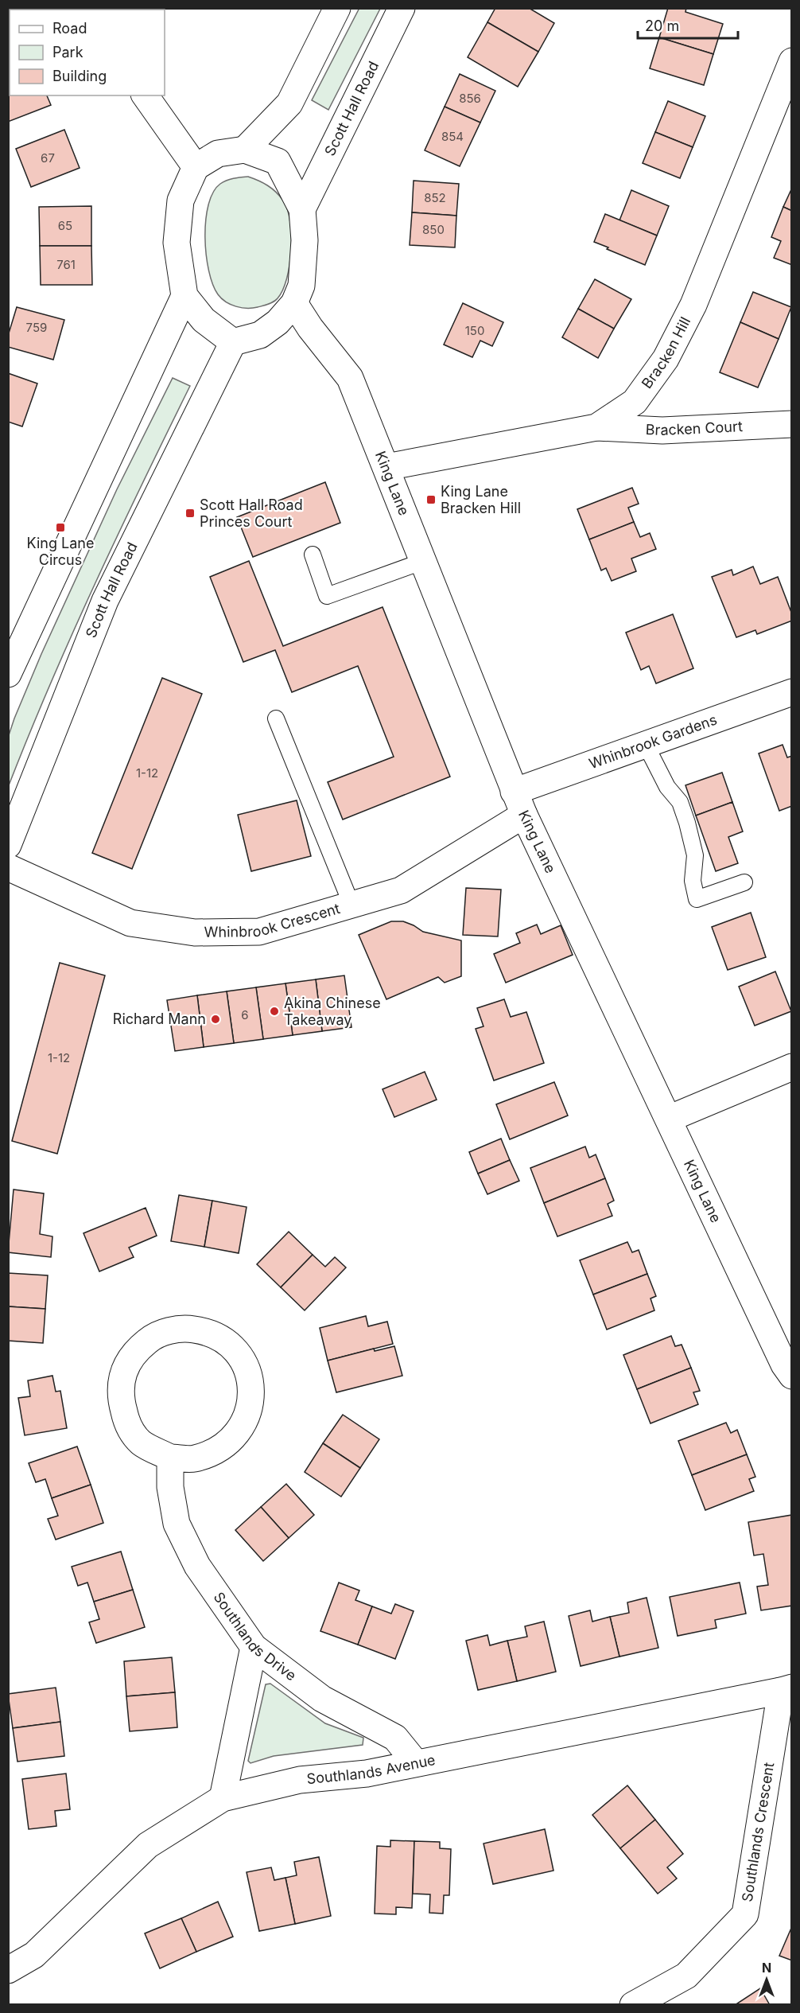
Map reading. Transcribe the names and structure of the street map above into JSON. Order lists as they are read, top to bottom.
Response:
{
  "streets": {
    "main road": [
      "Scott Hall Road",
      "Bracken Hill",
      "Bracken Court",
      "King Lane",
      "Whinbrook Gardens",
      "Whinbrook Crescent",
      "Southlands Drive",
      "Southlands Avenue",
      "Southlands Crescent"
    ]
  },
  "crossings": [
    ["Scott Hall Road", "King Lane"],
    ["Bracken Hill", "Bracken Court"],
    ["Bracken Hill", "King Lane"],
    ["King Lane", "Whinbrook Gardens"],
    ["King Lane", "Whinbrook Crescent"],
    ["Whinbrook Gardens", "Whinbrook Crescent"],
    ["Southlands Drive", "Southlands Avenue"],
    ["Southlands Avenue", "Southlands Crescent"]
  ],
  "places": {
    "transit": ["King Lane Bracken Hill", "Scott Hall Road Princes Court", "King Lane Circus"],
    "other": ["Akina Chinese Takeaway", "Richard Mann"]
  },
  "house_numbers": [
    "856",
    "854",
    "67",
    "852",
    "65",
    "850",
    "761",
    "759",
    "150",
    "1-12",
    "6",
    "1-12"
  ],
  "legend": ["Road", "Park", "Building"],
  "scale_bar": "20 m",
  "north": "top"
}
